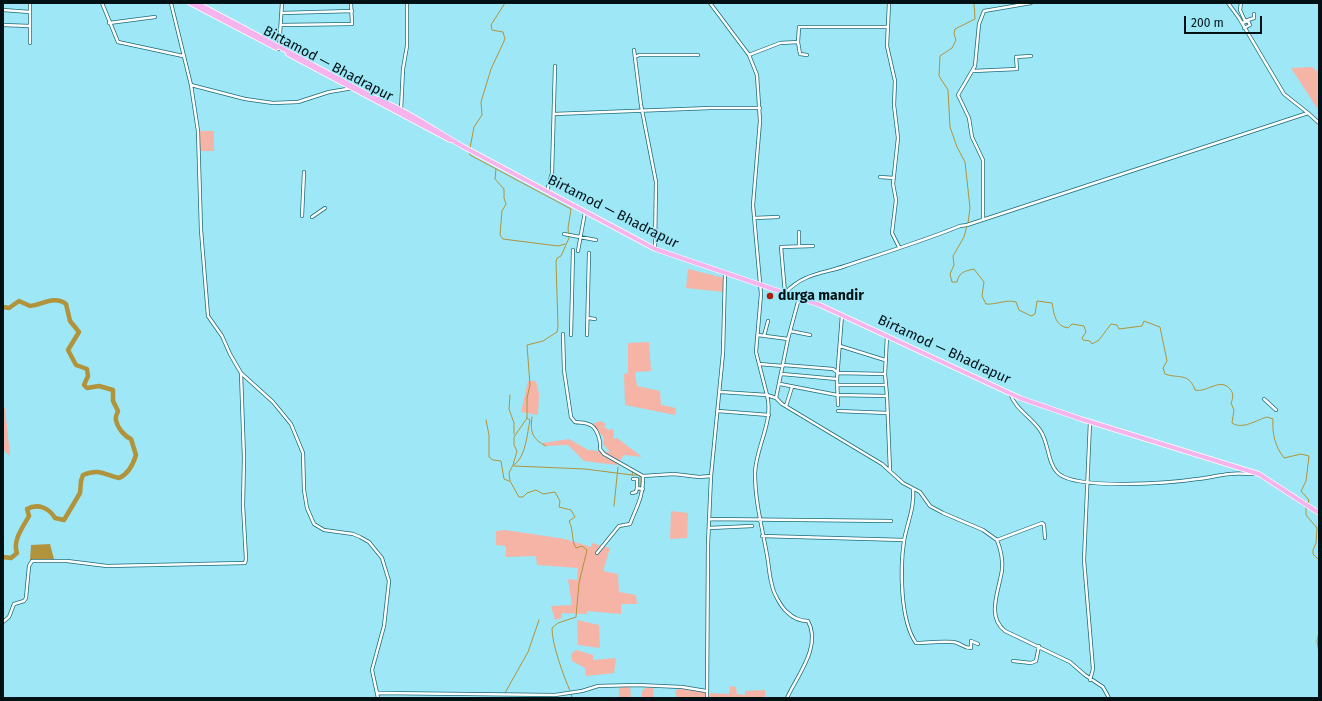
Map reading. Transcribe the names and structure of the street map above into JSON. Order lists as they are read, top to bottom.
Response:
{
  "streets": {
    "main road": ["Birtamod — Bhadrapur"]
  },
  "places": ["durga mandir"],
  "scale_bar": "200 m"
}
